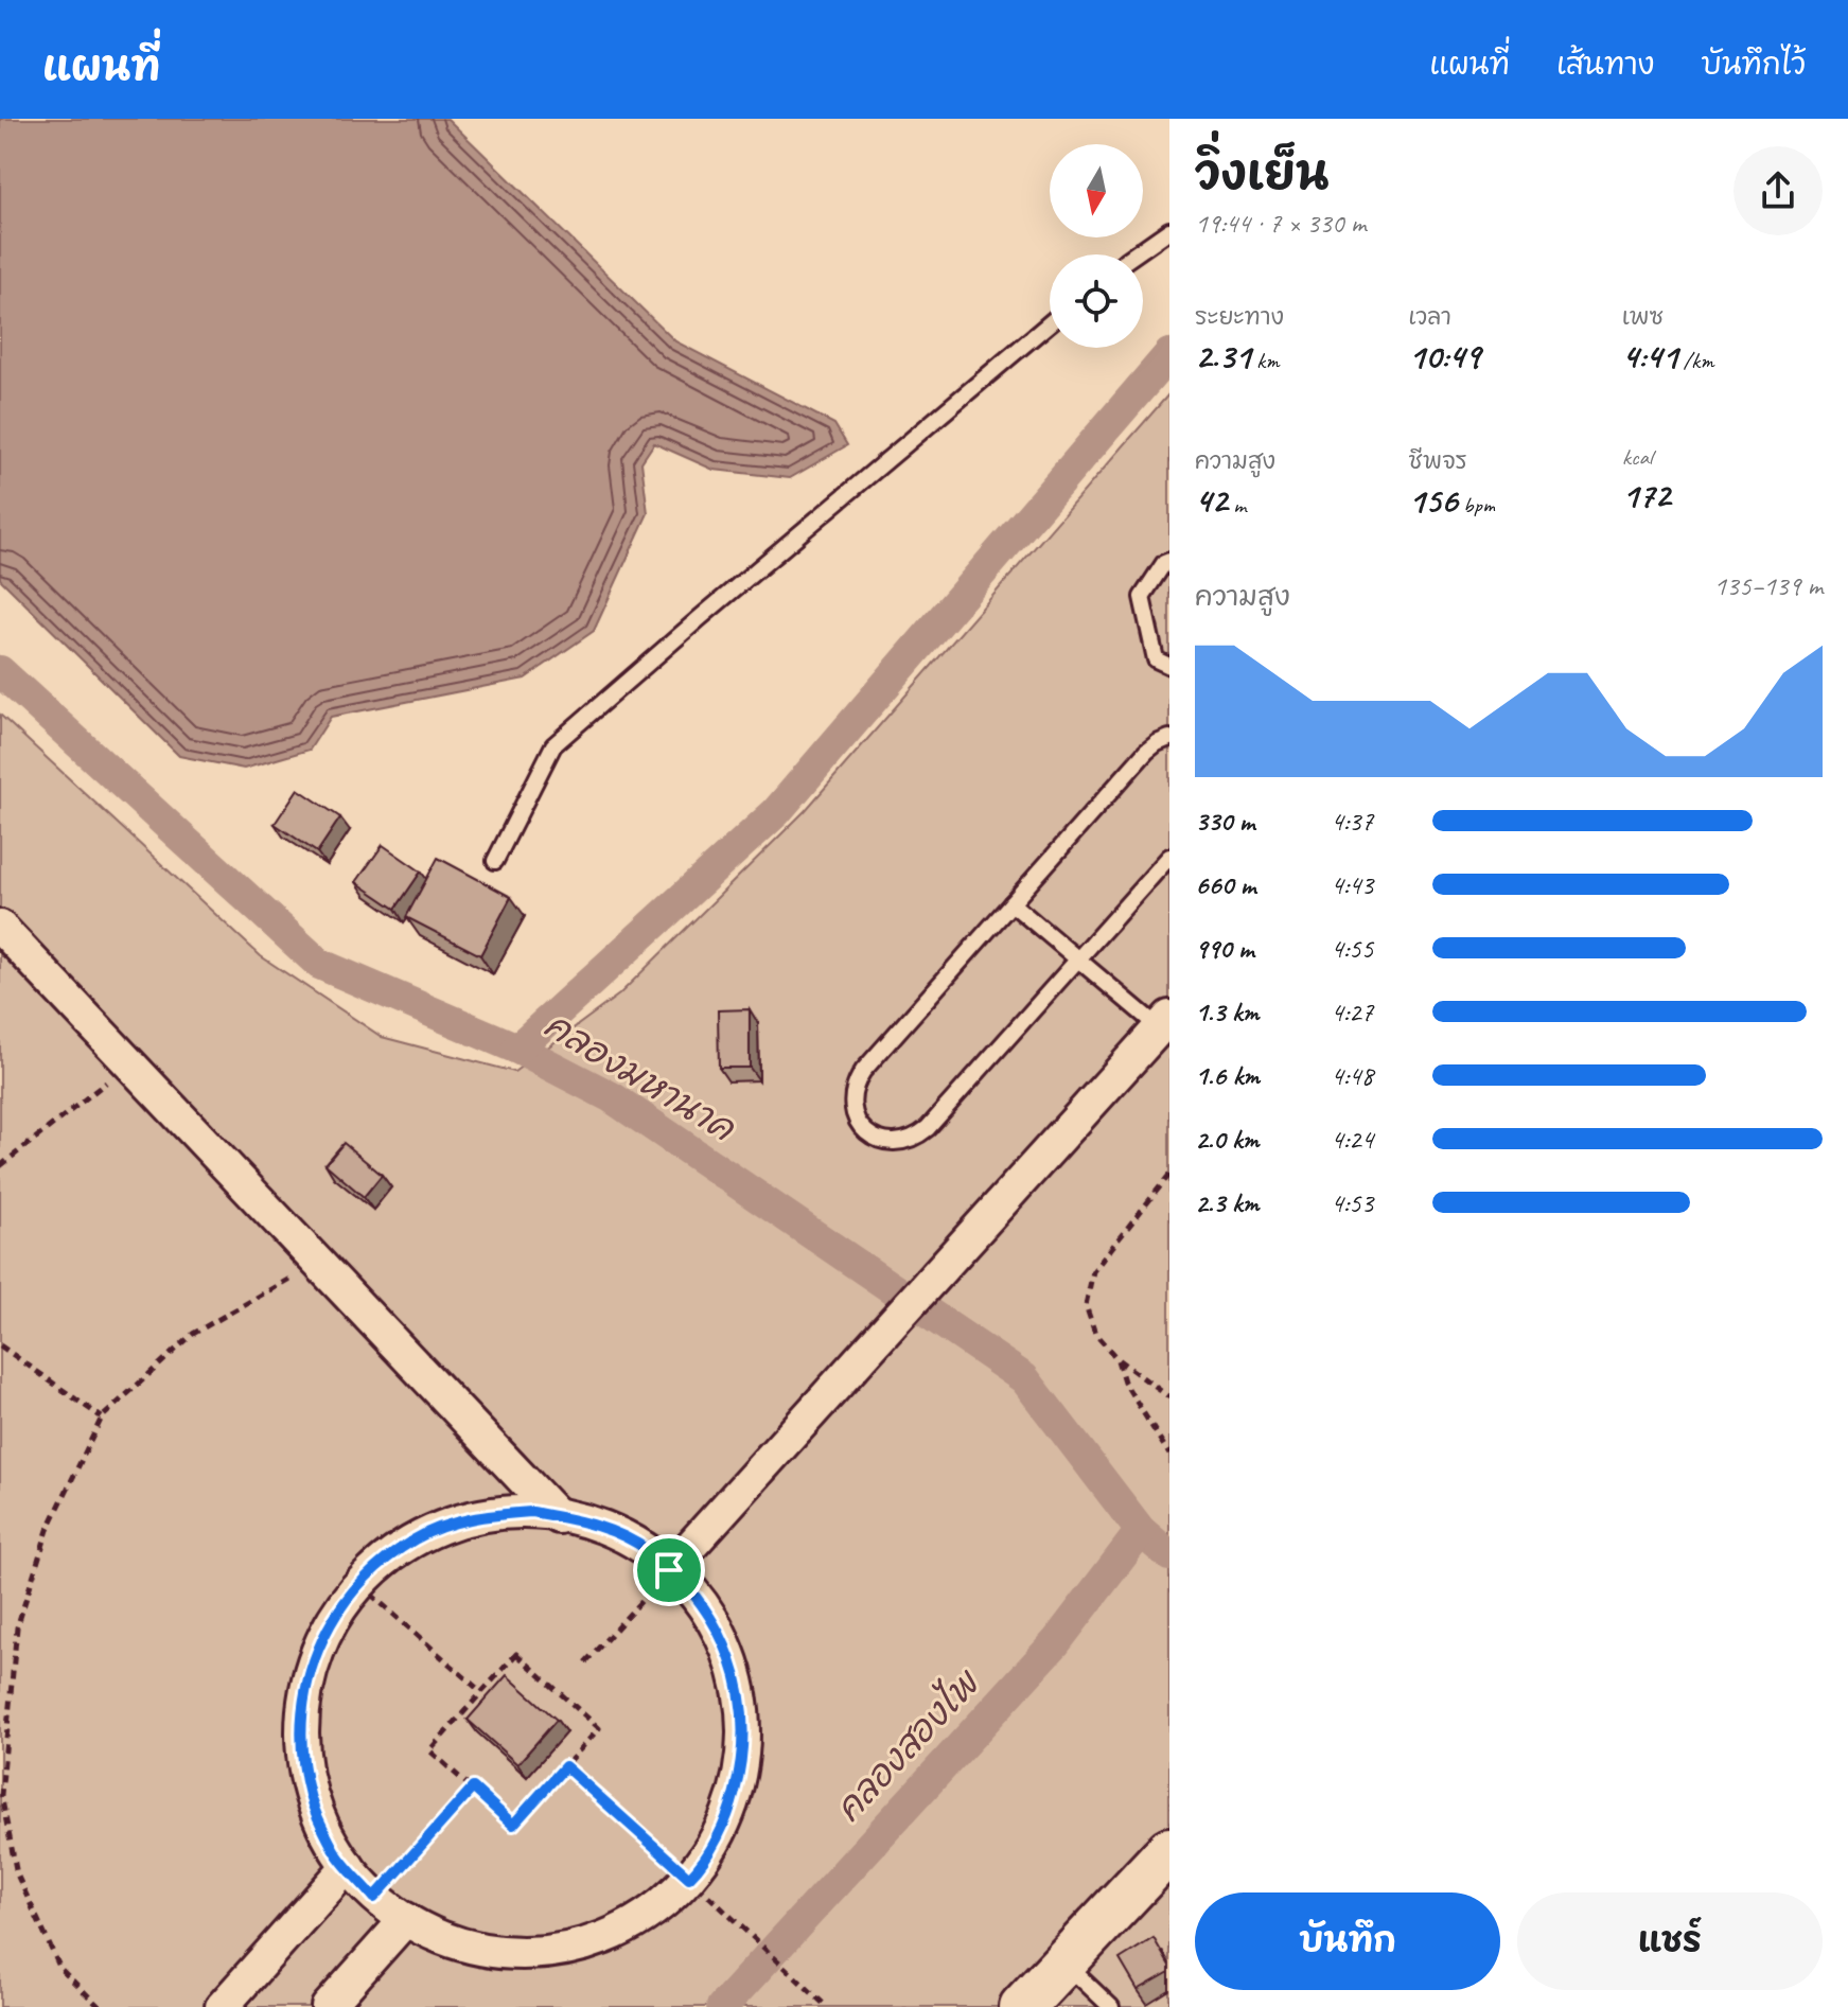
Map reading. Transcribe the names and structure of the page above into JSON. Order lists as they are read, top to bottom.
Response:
{
  "water": ["คลองมหานาค", "คลองสองไพ"],
  "north": "bottom",
  "page": {
    "header": "แผนที่",
    "nav": ["แผนที่", "เส้นทาง", "บันทึกไว้"],
    "heading": ["วิ่งเย็น", "19:44 · 7 × 330 m"],
    "stats": [
      ["ระยะทาง", "2.31 km"],
      ["เวลา", "10:49"],
      ["เพซ", "4:41 /km"],
      ["ความสูง", "42 m"],
      ["ชีพจร", "156 bpm"],
      ["kcal", "172"]
    ],
    "chart": ["ความสูง", "135–139 m"],
    "list": [
      {
        "name": "330 m",
        "note": "4:37"
      },
      {
        "name": "660 m",
        "note": "4:43"
      },
      {
        "name": "990 m",
        "note": "4:55"
      },
      {
        "name": "1.3 km",
        "note": "4:27"
      },
      {
        "name": "1.6 km",
        "note": "4:48"
      },
      {
        "name": "2.0 km",
        "note": "4:24"
      },
      {
        "name": "2.3 km",
        "note": "4:53"
      }
    ],
    "buttons": ["บันทึก", "แชร์"]
  }
}
